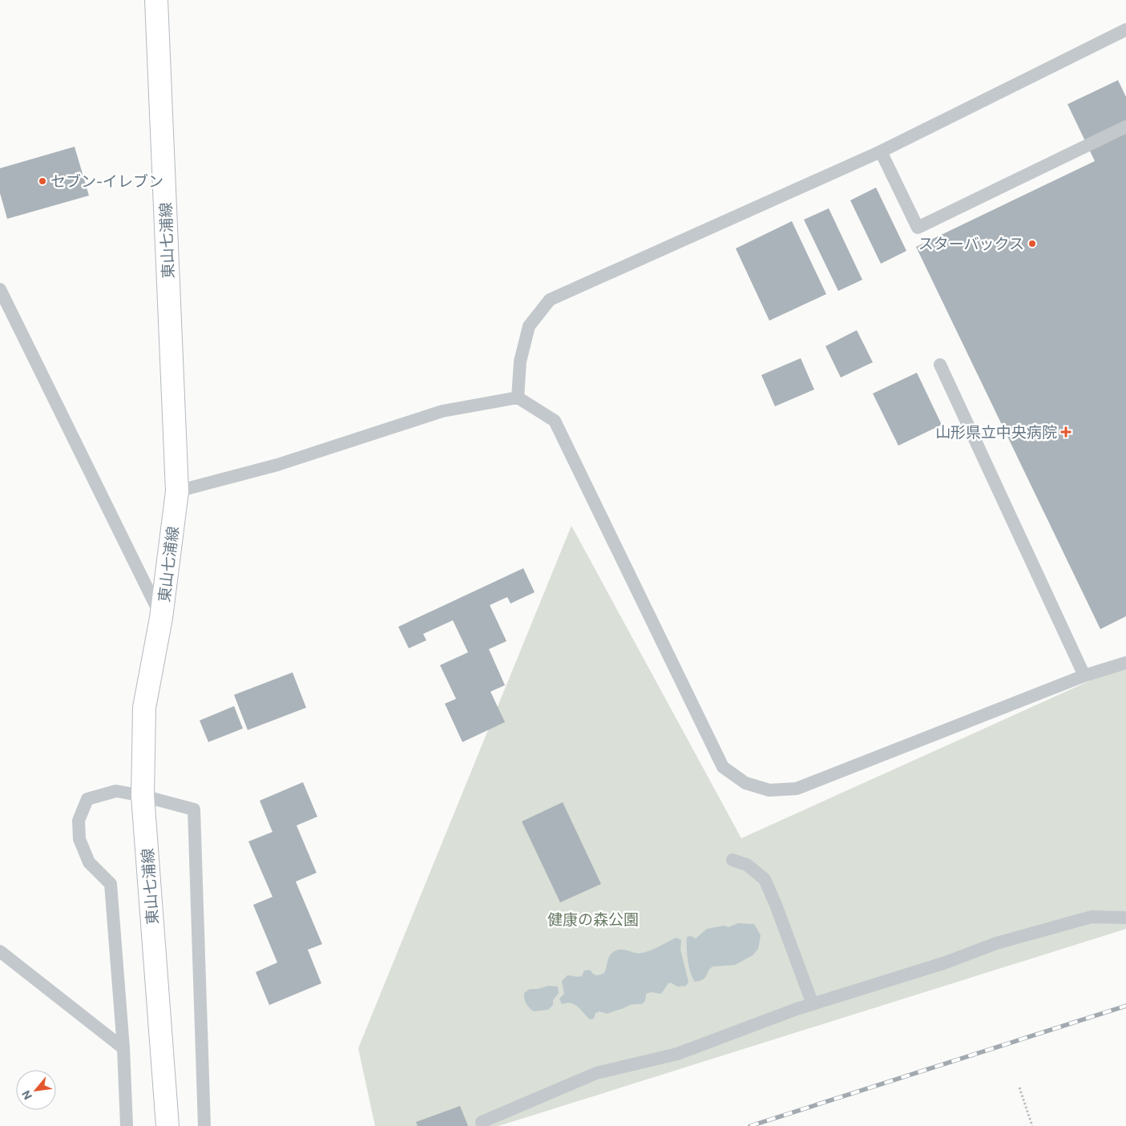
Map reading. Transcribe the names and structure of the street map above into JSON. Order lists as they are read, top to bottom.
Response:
{
  "streets": {
    "main road": ["東山七浦線"]
  },
  "parks": ["健康の森公園"],
  "places": {
    "other": ["セブン-イレブン", "スターバックス"],
    "health": ["山形県立中央病院"]
  },
  "north": "bottom left"
}
